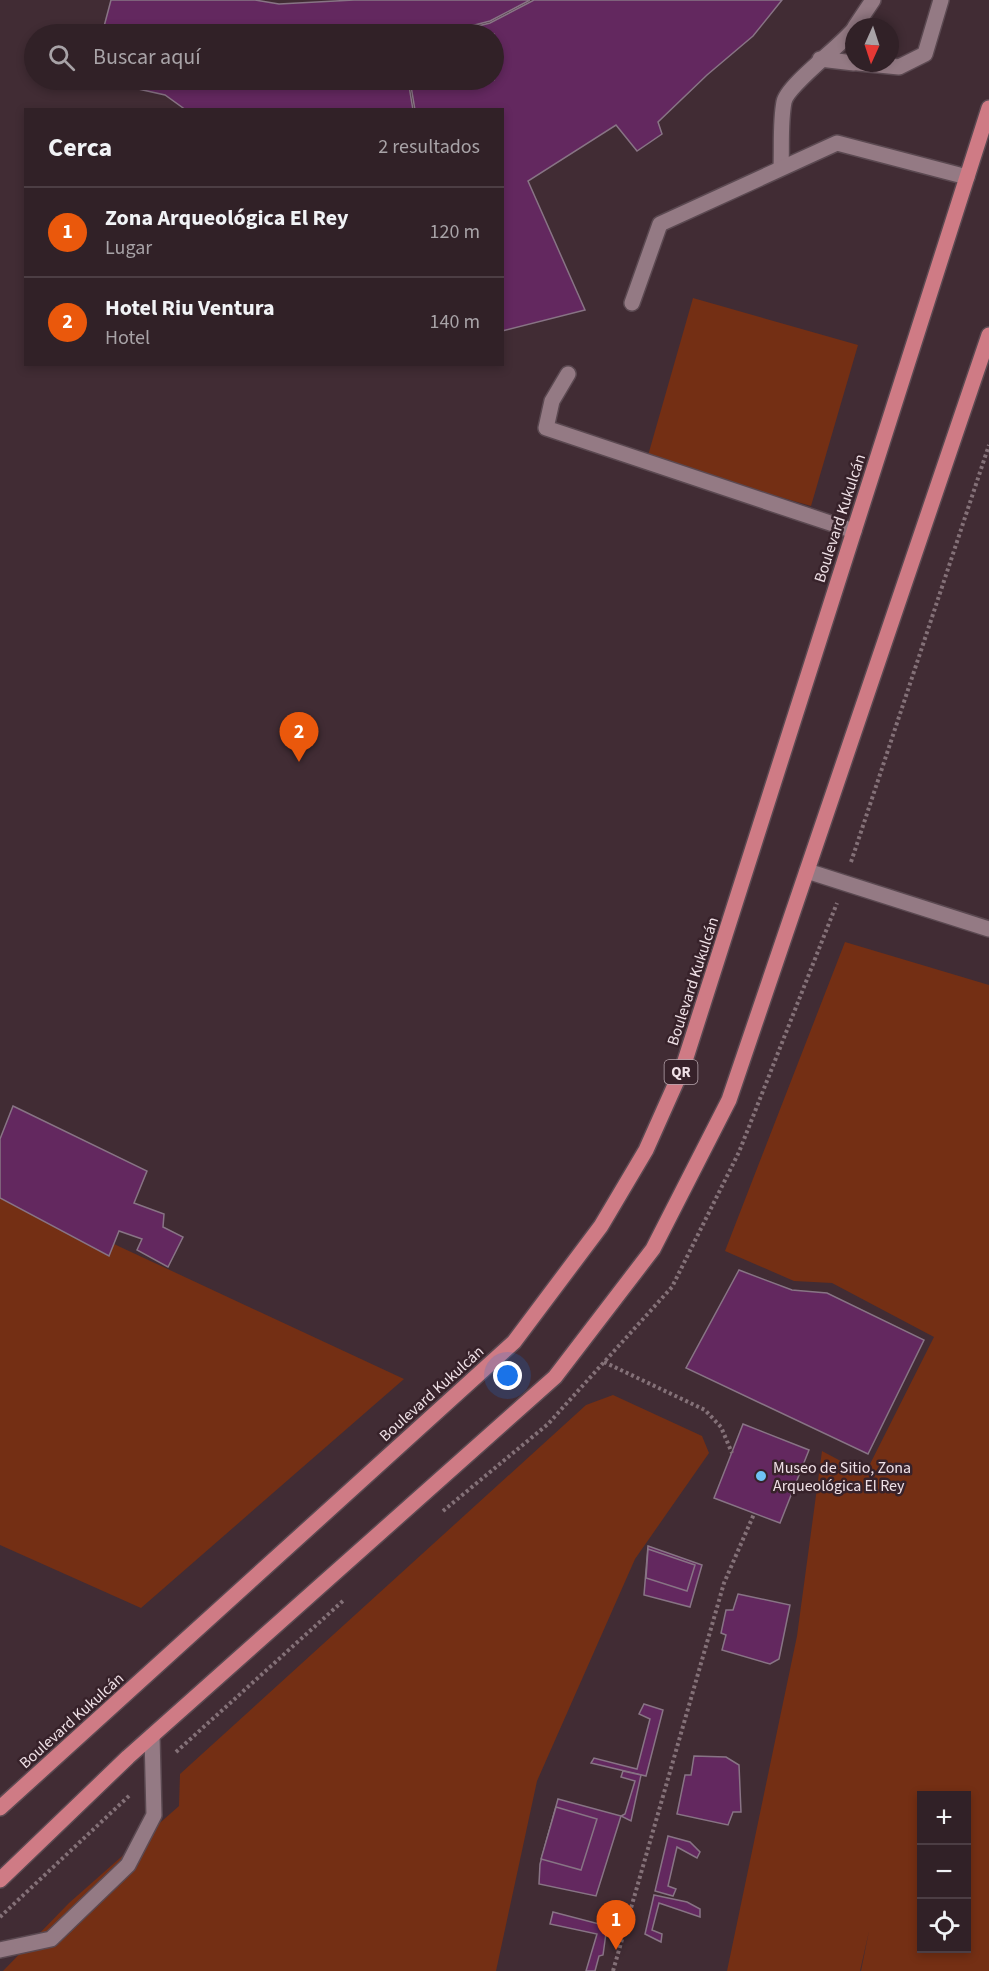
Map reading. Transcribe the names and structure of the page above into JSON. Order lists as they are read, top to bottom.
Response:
{
  "streets": {
    "main road": ["Boulevard Kukulcán", "QR"]
  },
  "places": ["Museo de Sitio, Zona Arqueológica El Rey"],
  "north": "bottom",
  "page": {
    "search": "Buscar aquí",
    "heading": ["Cerca", "2 resultados"],
    "list": [
      {
        "mark": "1",
        "name": "Zona Arqueológica El Rey",
        "note": "Lugar",
        "value": "120 m"
      },
      {
        "mark": "2",
        "name": "Hotel Riu Ventura",
        "note": "Hotel",
        "value": "140 m"
      }
    ],
    "pins": ["2", "1"],
    "map_buttons": ["+", "−"]
  }
}
